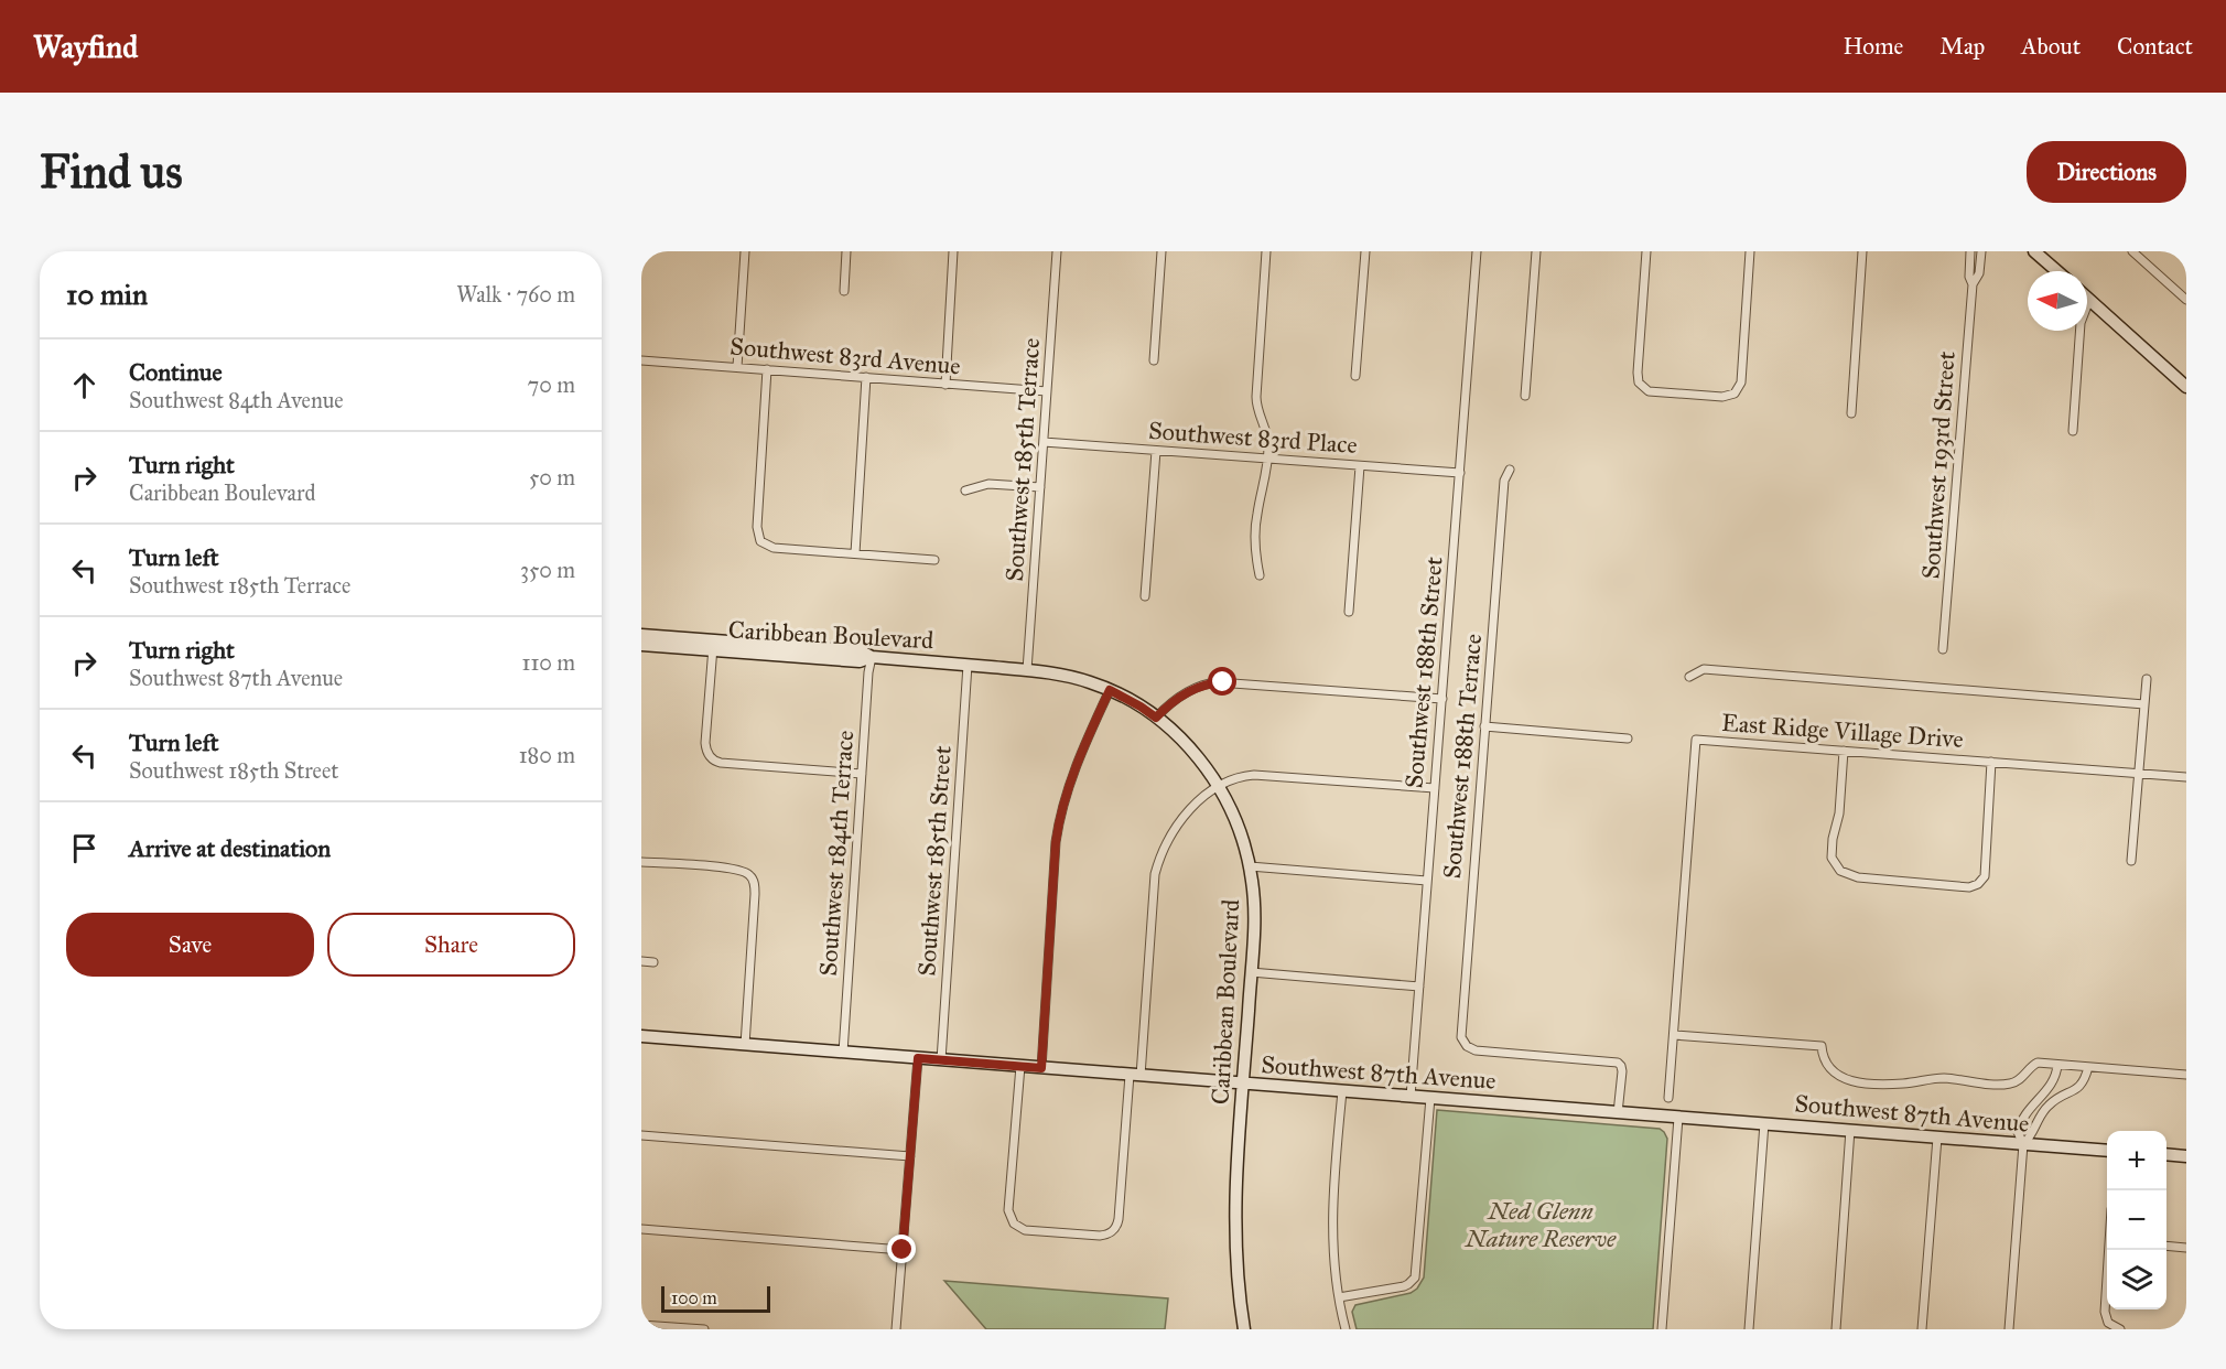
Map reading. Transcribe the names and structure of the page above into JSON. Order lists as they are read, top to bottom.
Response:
{
  "streets": {
    "street": [
      "Southwest 83rd Avenue",
      "Southwest 83rd Place",
      "Southwest 185th Terrace",
      "Southwest 193rd Street",
      "Caribbean Boulevard",
      "Southwest 188th Street",
      "East Ridge Village Drive",
      "Southwest 188th Terrace",
      "Southwest 184th Terrace",
      "Southwest 185th Street",
      "Southwest 87th Avenue"
    ]
  },
  "crossings": [
    ["Southwest 83rd Avenue", "Southwest 185th Terrace"],
    ["Southwest 83rd Place", "Southwest 185th Terrace"],
    ["Southwest 83rd Place", "Southwest 188th Street"],
    ["Southwest 185th Terrace", "Caribbean Boulevard"],
    ["Caribbean Boulevard", "Southwest 184th Terrace"],
    ["Caribbean Boulevard", "Southwest 185th Street"],
    ["Caribbean Boulevard", "Southwest 87th Avenue"],
    ["Southwest 188th Street", "Southwest 87th Avenue"],
    ["Southwest 188th Terrace", "Southwest 87th Avenue"],
    ["Southwest 184th Terrace", "Southwest 87th Avenue"],
    ["Southwest 185th Street", "Southwest 87th Avenue"]
  ],
  "parks": ["Ned Glenn Nature Reserve"],
  "scale_bar": "100 m",
  "north": "left",
  "page": {
    "header": "Wayfind",
    "nav": [
      "Home",
      "Map",
      "About",
      "Contact"
    ],
    "buttons": [
      "Directions",
      ["Save", "Share"]
    ],
    "title": "Find us",
    "heading": ["10 min", "Walk · 760 m"],
    "list": [
      ["Continue", "Southwest 84th Avenue", "70 m"],
      ["Turn right", "Caribbean Boulevard", "50 m"],
      ["Turn left", "Southwest 185th Terrace", "350 m"],
      ["Turn right", "Southwest 87th Avenue", "110 m"],
      ["Turn left", "Southwest 185th Street", "180 m"],
      "Arrive at destination"
    ],
    "map_buttons": ["+", "−"],
    "scale": "100 m"
  }
}
